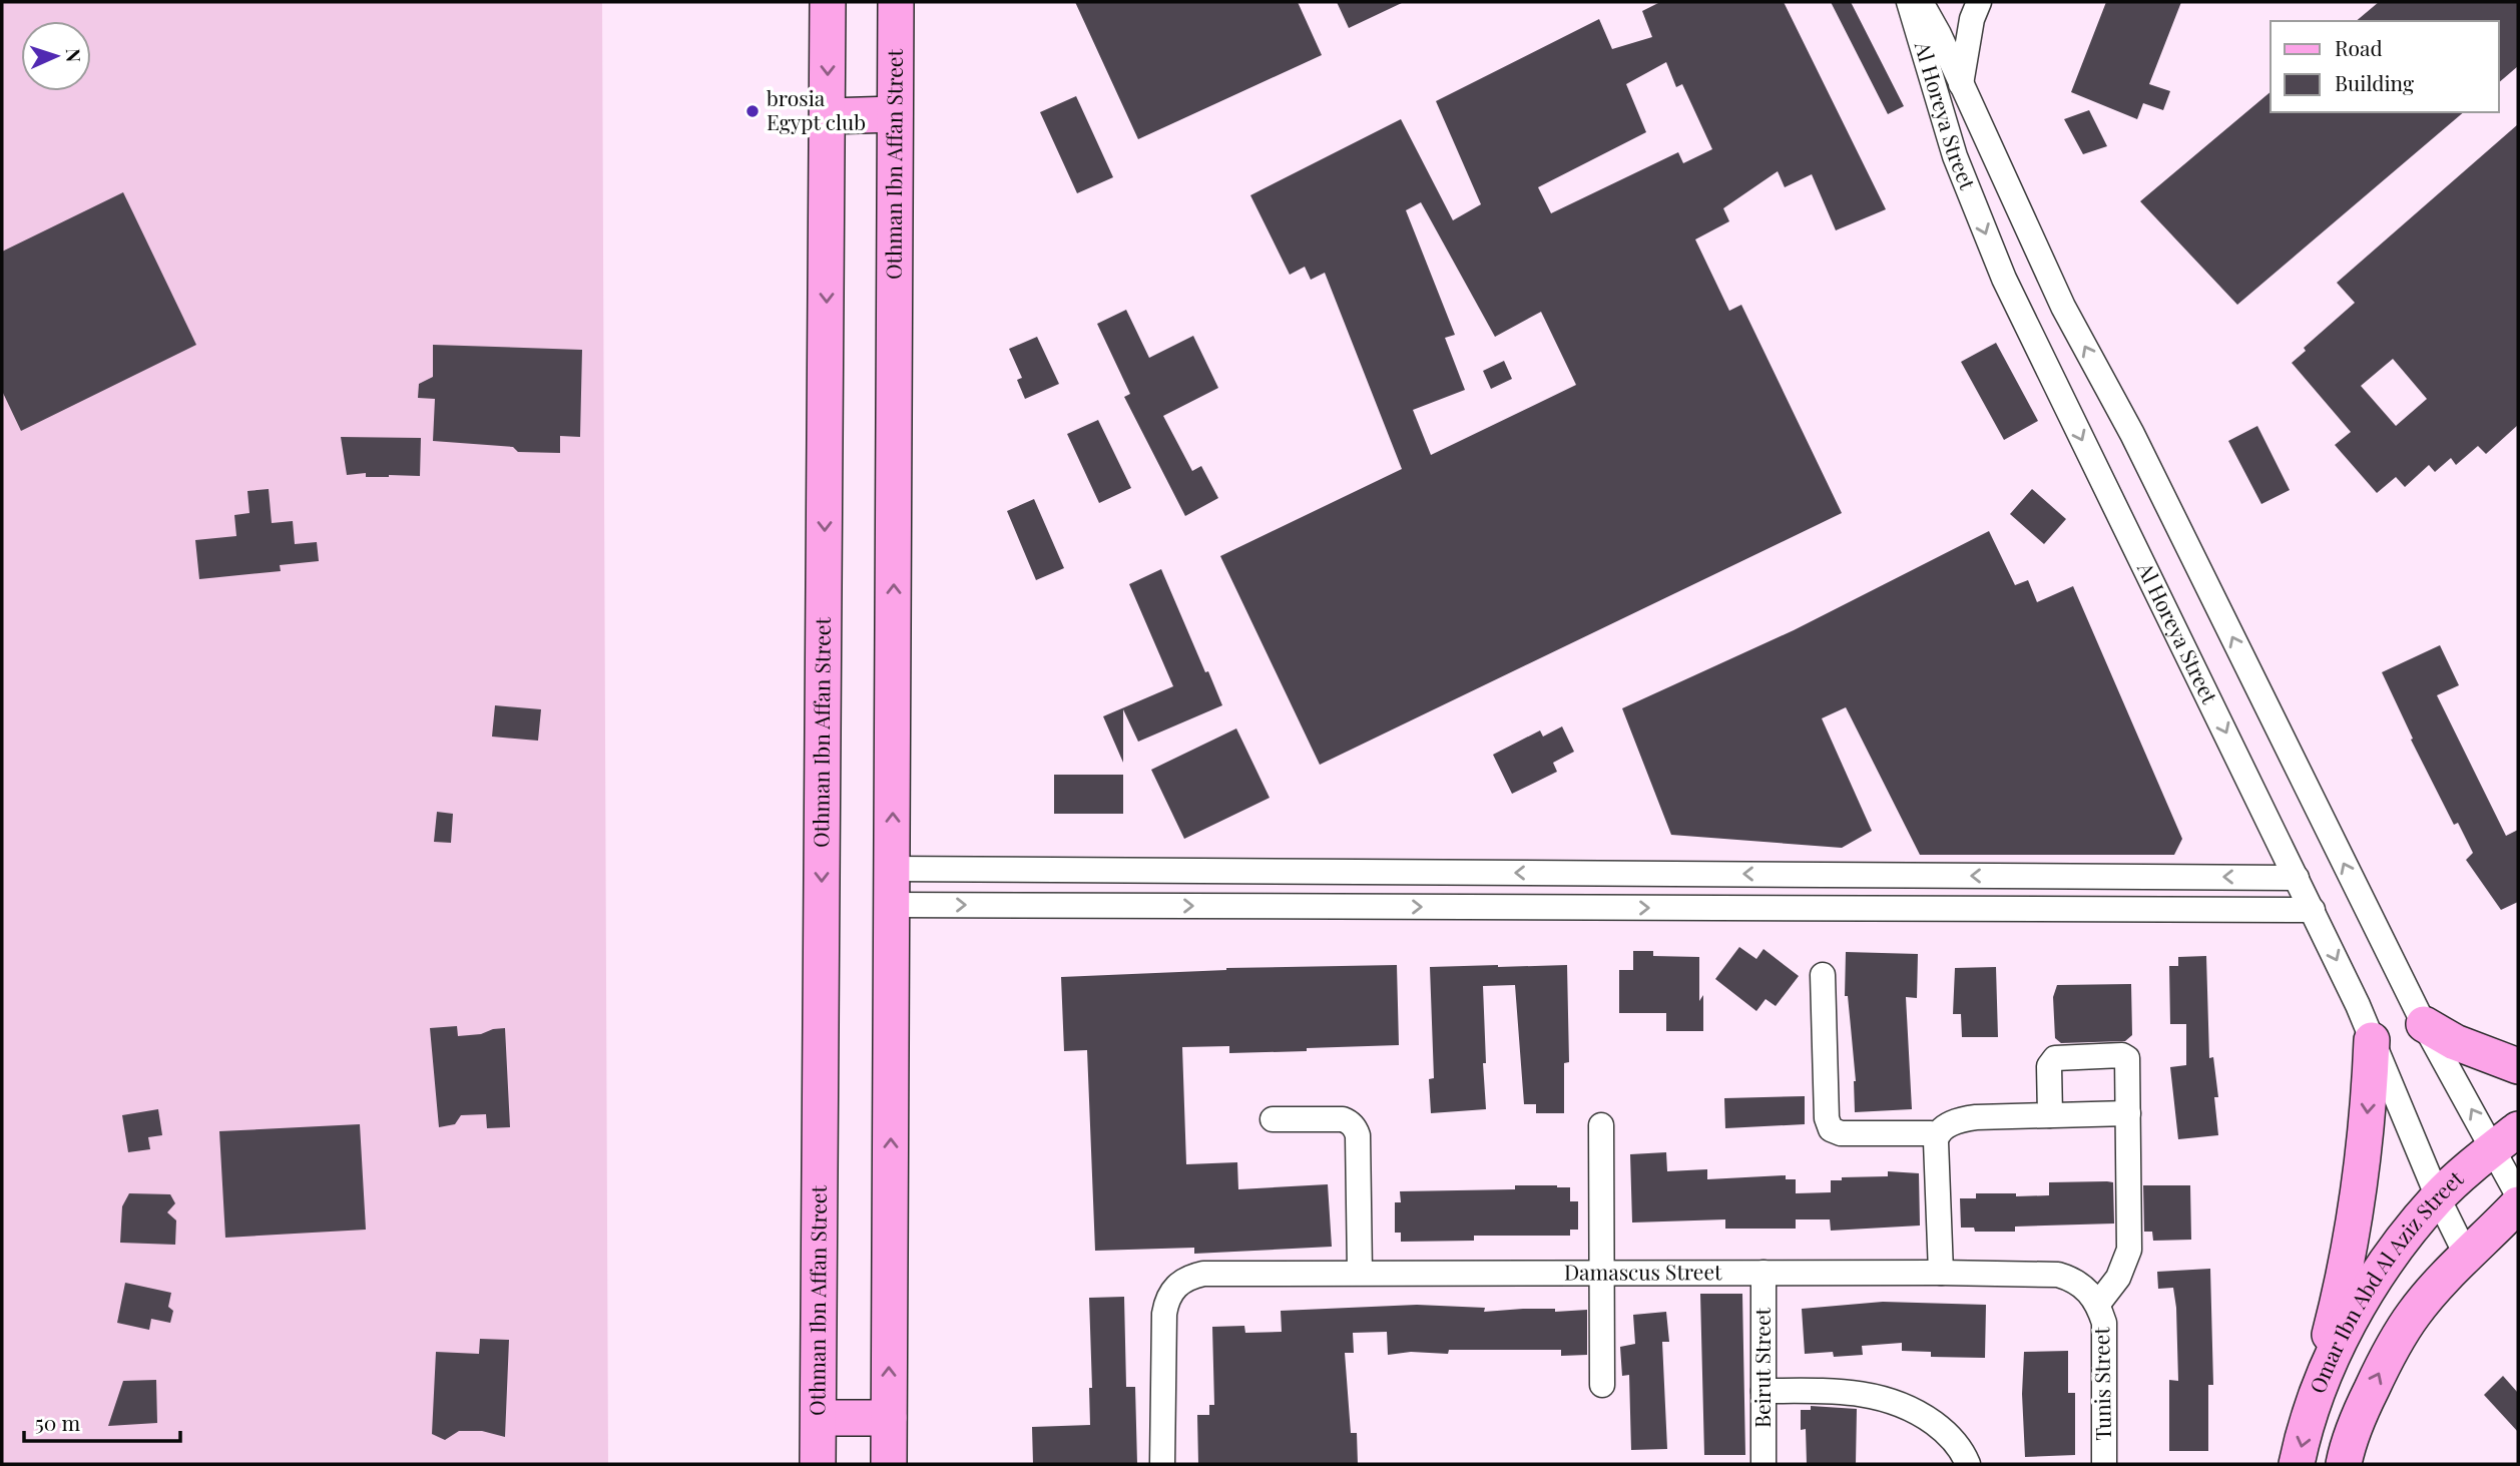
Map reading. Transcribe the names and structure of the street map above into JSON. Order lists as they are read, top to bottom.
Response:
{
  "streets": {
    "main road": ["Othman Ibn Affan Street", "Omar Ibn Abd Al Aziz Street"],
    "street": [
      "Al Horeya Street",
      "Damascus Street",
      "Beirut Street",
      "Tunis Street"
    ]
  },
  "crossings": [
    ["Al Horeya Street", "Omar Ibn Abd Al Aziz Street"],
    ["Damascus Street", "Beirut Street"],
    ["Damascus Street", "Tunis Street"]
  ],
  "places": ["brosia Egypt club"],
  "legend": ["Road", "Building"],
  "scale_bar": "50 m",
  "north": "right"
}
